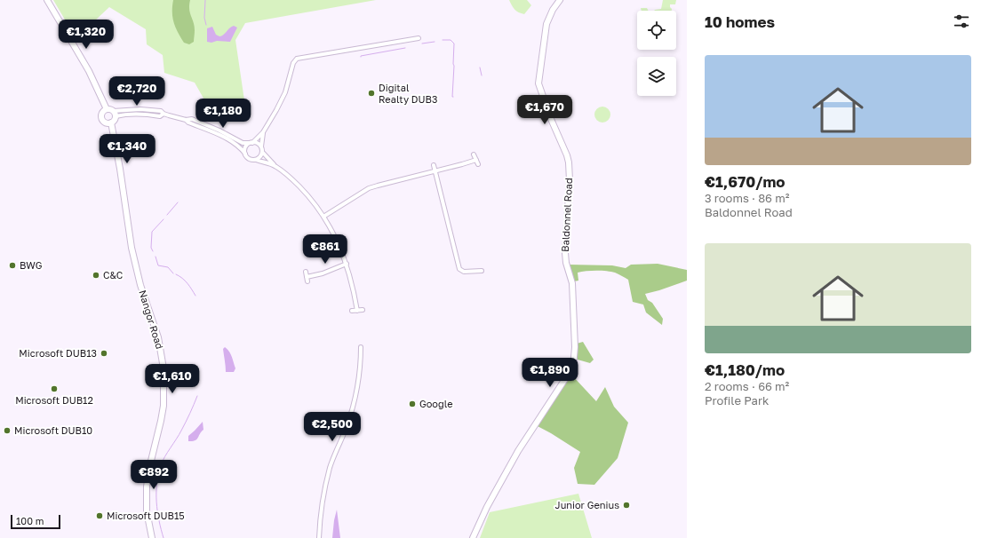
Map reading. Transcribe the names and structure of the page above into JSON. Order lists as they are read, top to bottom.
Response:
{
  "streets": {
    "main road": ["Baldonnel Road", "Nangor Road"]
  },
  "places": [
    "Digital Realty DUB3",
    "BWG",
    "C&C",
    "Microsoft DUB13",
    "Microsoft DUB12",
    "Google",
    "Microsoft DUB10",
    "Junior Genius",
    "Microsoft DUB15"
  ],
  "scale_bar": "100 m",
  "page": {
    "heading": "10 homes",
    "price": [
      "€1,320",
      "€2,720",
      "€1,670",
      "€1,180",
      "€1,340",
      "€861",
      "€1,890",
      "€1,610",
      "€2,500",
      "€892"
    ],
    "list": [
      {
        "name": "€1,670/mo",
        "note": "3 rooms · 86 m² · Baldonnel Road"
      },
      {
        "name": "€1,180/mo",
        "note": "2 rooms · 66 m² · Profile Park"
      }
    ],
    "scale": "100 m"
  }
}
